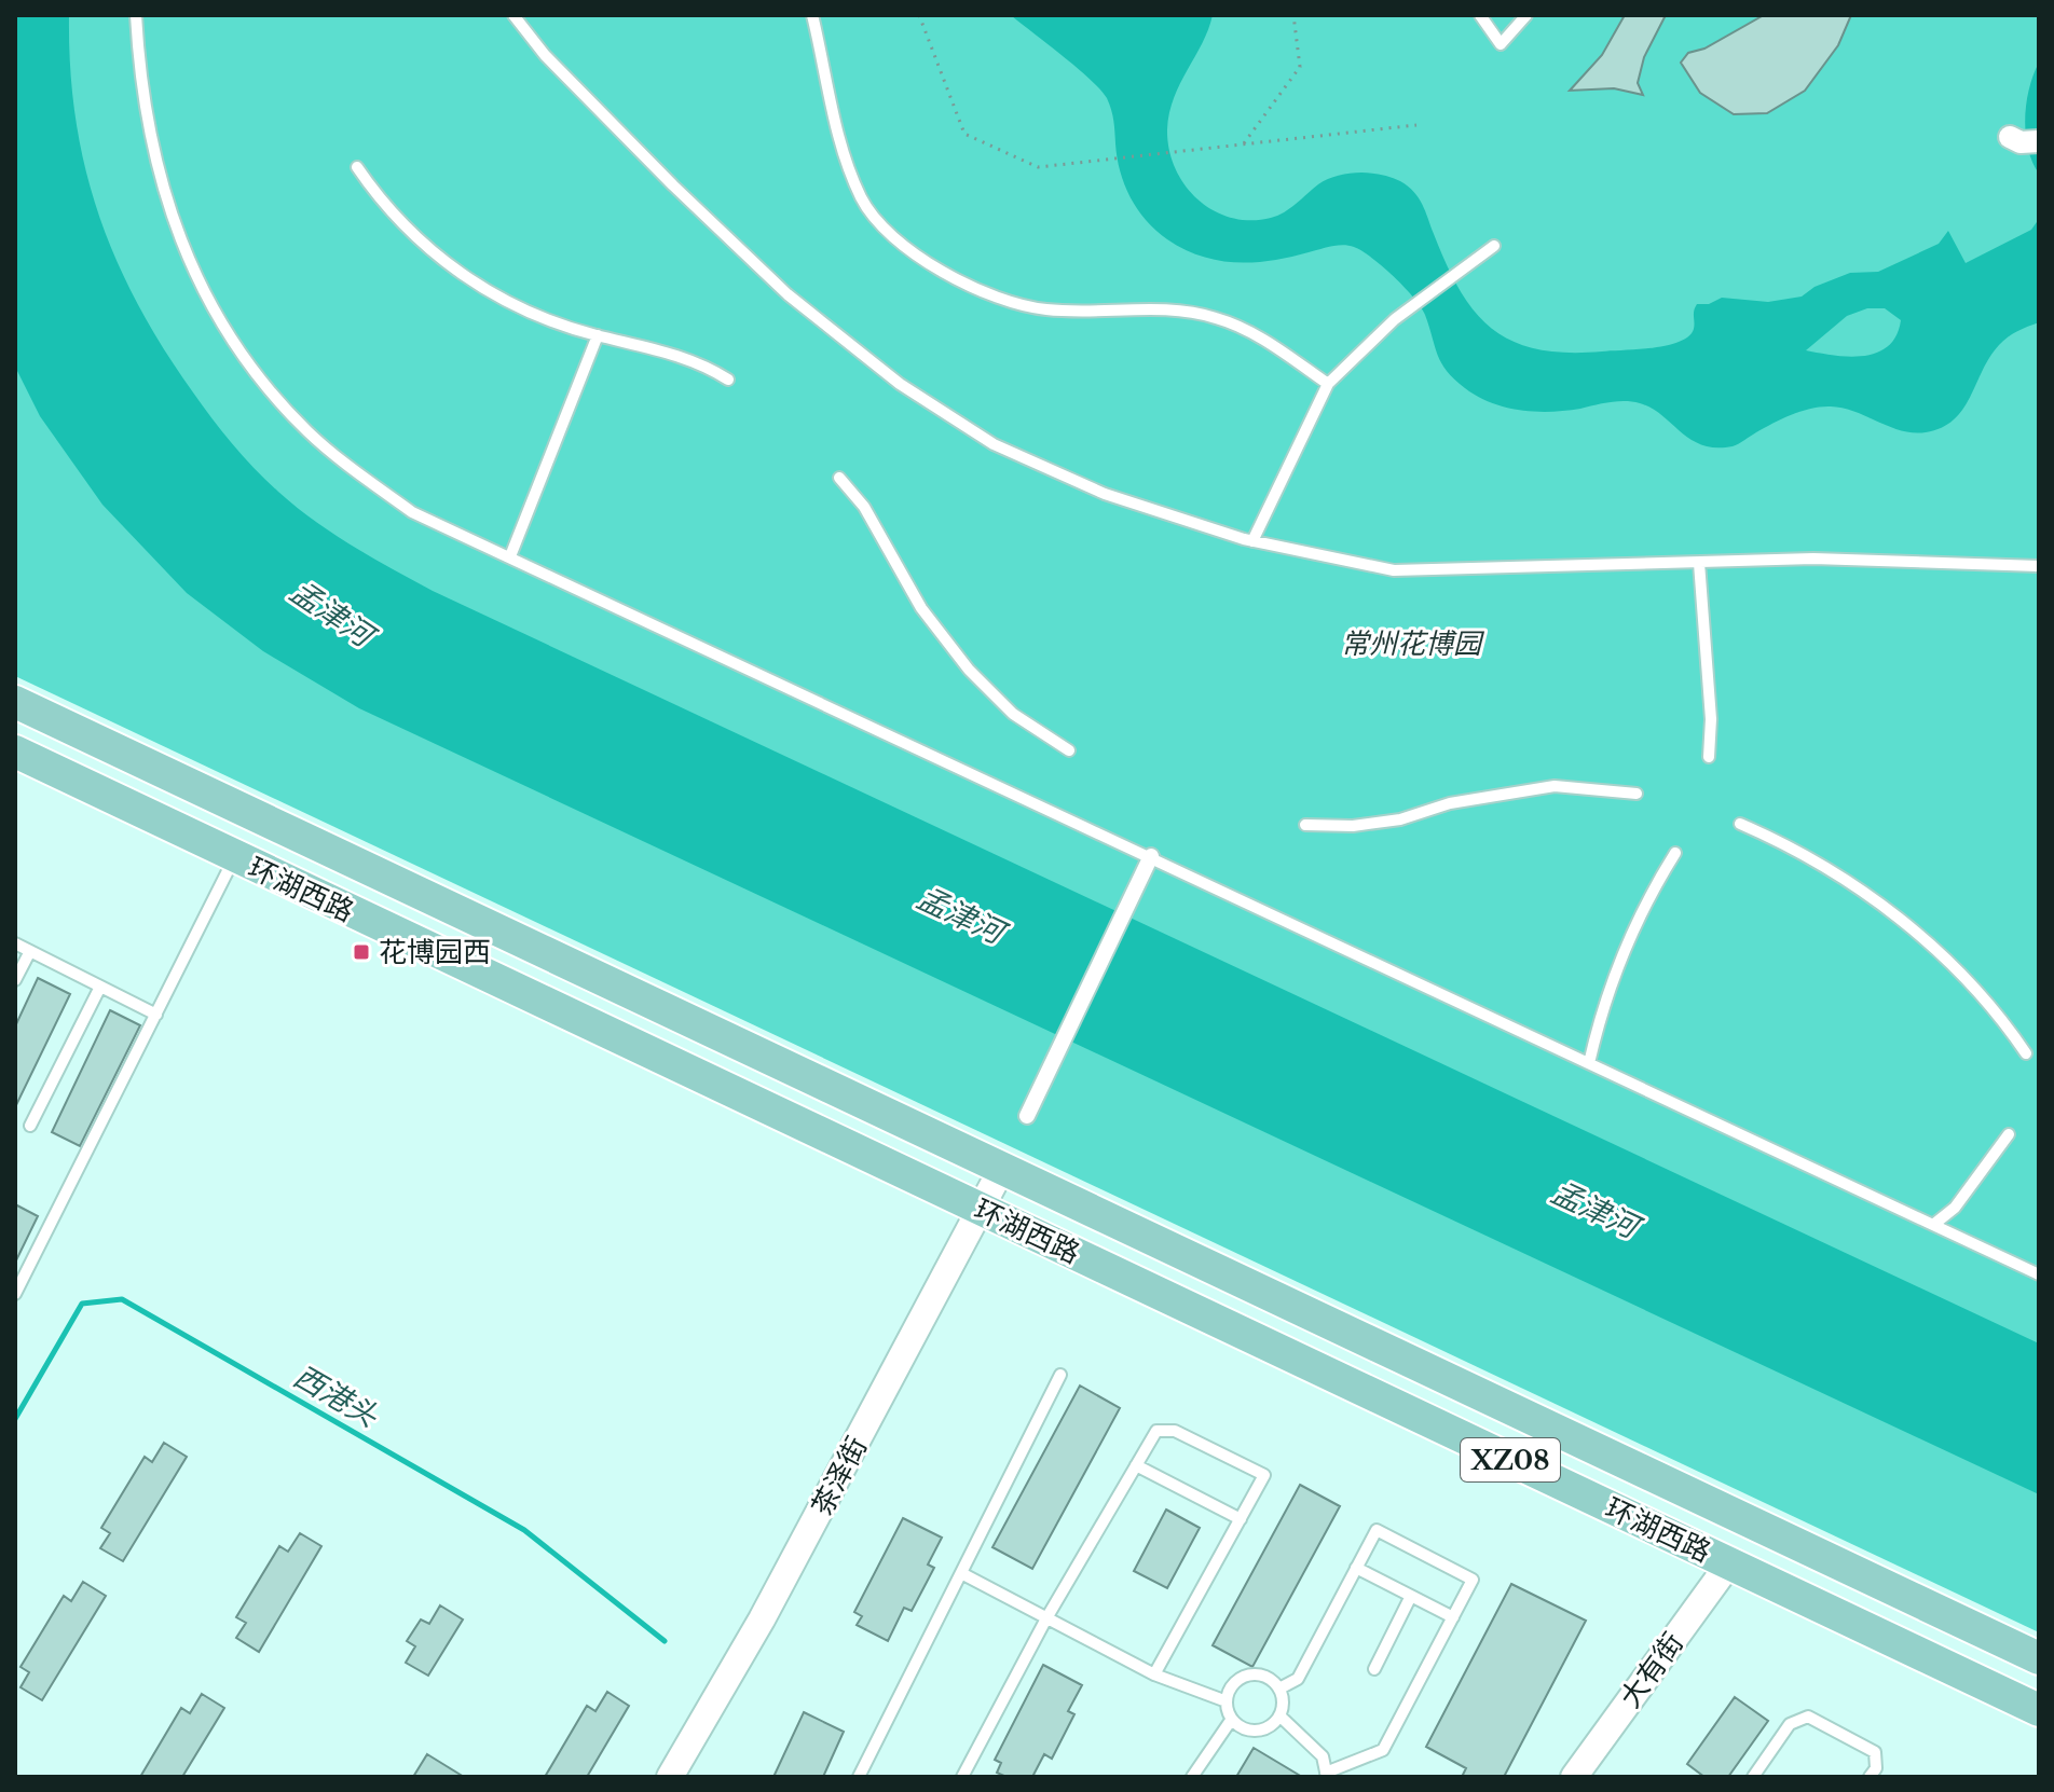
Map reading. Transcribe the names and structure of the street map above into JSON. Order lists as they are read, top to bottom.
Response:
{
  "streets": {
    "main road": ["环湖西路", "XZ08"],
    "street": ["茶泽街", "大有街"]
  },
  "crossings": [
    ["环湖西路", "茶泽街"],
    ["环湖西路", "大有街"]
  ],
  "water": ["孟津河", "西港头"],
  "parks": ["常州花博园"],
  "places": {
    "transit": ["花博园西"]
  }
}
